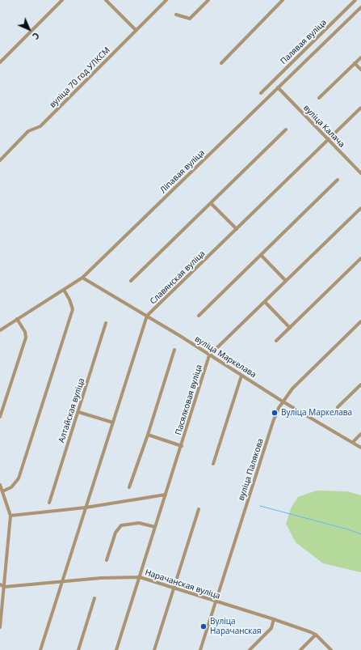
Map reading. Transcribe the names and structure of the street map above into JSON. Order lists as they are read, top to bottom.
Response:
{
  "streets": {
    "street": [
      "Палявая вуліца",
      "вуліца 70 год УЛКСМ",
      "вуліца Калача",
      "Ліпавая вуліца",
      "Славянская вуліца",
      "вуліца Маркелава",
      "Пасялковая вуліца",
      "Алтайская вуліца",
      "вуліца Палякова",
      "Нарачанская вуліца"
    ]
  },
  "crossings": [
    ["вуліца Калача", "Ліпавая вуліца"],
    ["вуліца Калача", "Славянская вуліца"],
    ["Ліпавая вуліца", "вуліца Маркелава"],
    ["Славянская вуліца", "вуліца Маркелава"],
    ["Славянская вуліца", "Нарачанская вуліца"],
    ["вуліца Маркелава", "Пасялковая вуліца"],
    ["вуліца Маркелава", "вуліца Палякова"],
    ["Пасялковая вуліца", "Нарачанская вуліца"],
    ["вуліца Палякова", "Нарачанская вуліца"]
  ],
  "places": ["Вуліца Маркелава", "Вуліца Нарачанская"],
  "north": "bottom right"
}
